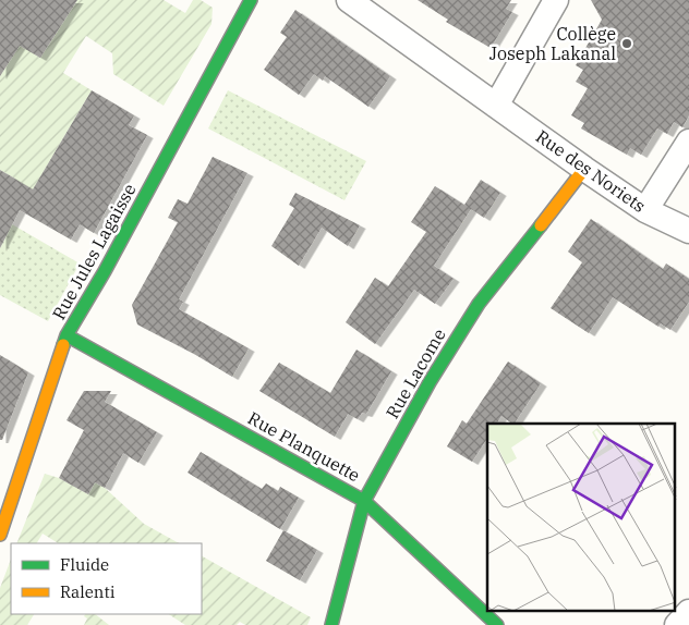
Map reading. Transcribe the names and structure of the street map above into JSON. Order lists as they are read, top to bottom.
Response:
{
  "streets": {
    "street": [
      "Rue des Noriets",
      "Rue Jules Lagaisse",
      "Rue Lacome",
      "Rue Planquette"
    ]
  },
  "crossings": [
    ["Rue des Noriets", "Rue Lacome"],
    ["Rue Jules Lagaisse", "Rue Planquette"],
    ["Rue Lacome", "Rue Planquette"]
  ],
  "places": ["Collège Joseph Lakanal"],
  "legend": ["Fluide", "Ralenti"]
}
